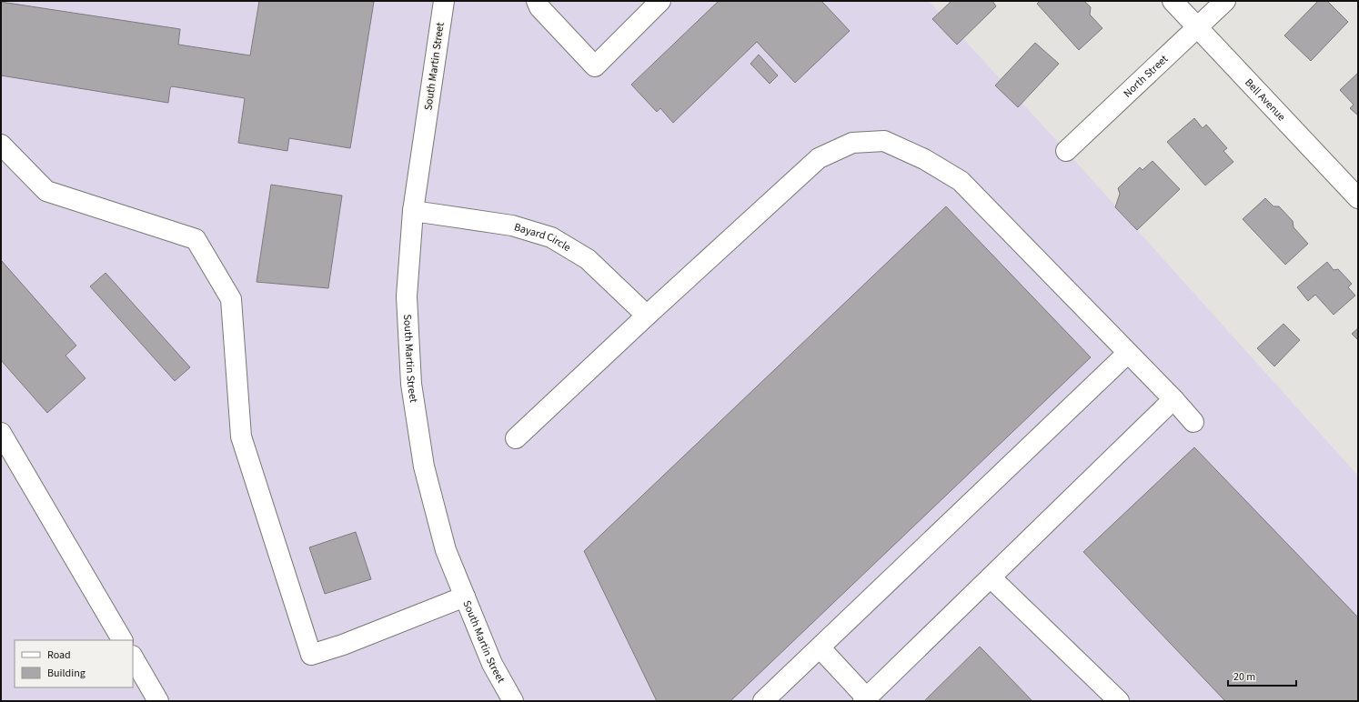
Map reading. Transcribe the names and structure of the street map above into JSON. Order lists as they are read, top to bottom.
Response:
{
  "streets": {
    "street": [
      "South Martin Street",
      "North Street",
      "Bell Avenue",
      "Bayard Circle"
    ]
  },
  "crossings": [
    ["South Martin Street", "Bayard Circle"],
    ["North Street", "Bell Avenue"]
  ],
  "legend": ["Road", "Building"],
  "scale_bar": "20 m"
}
